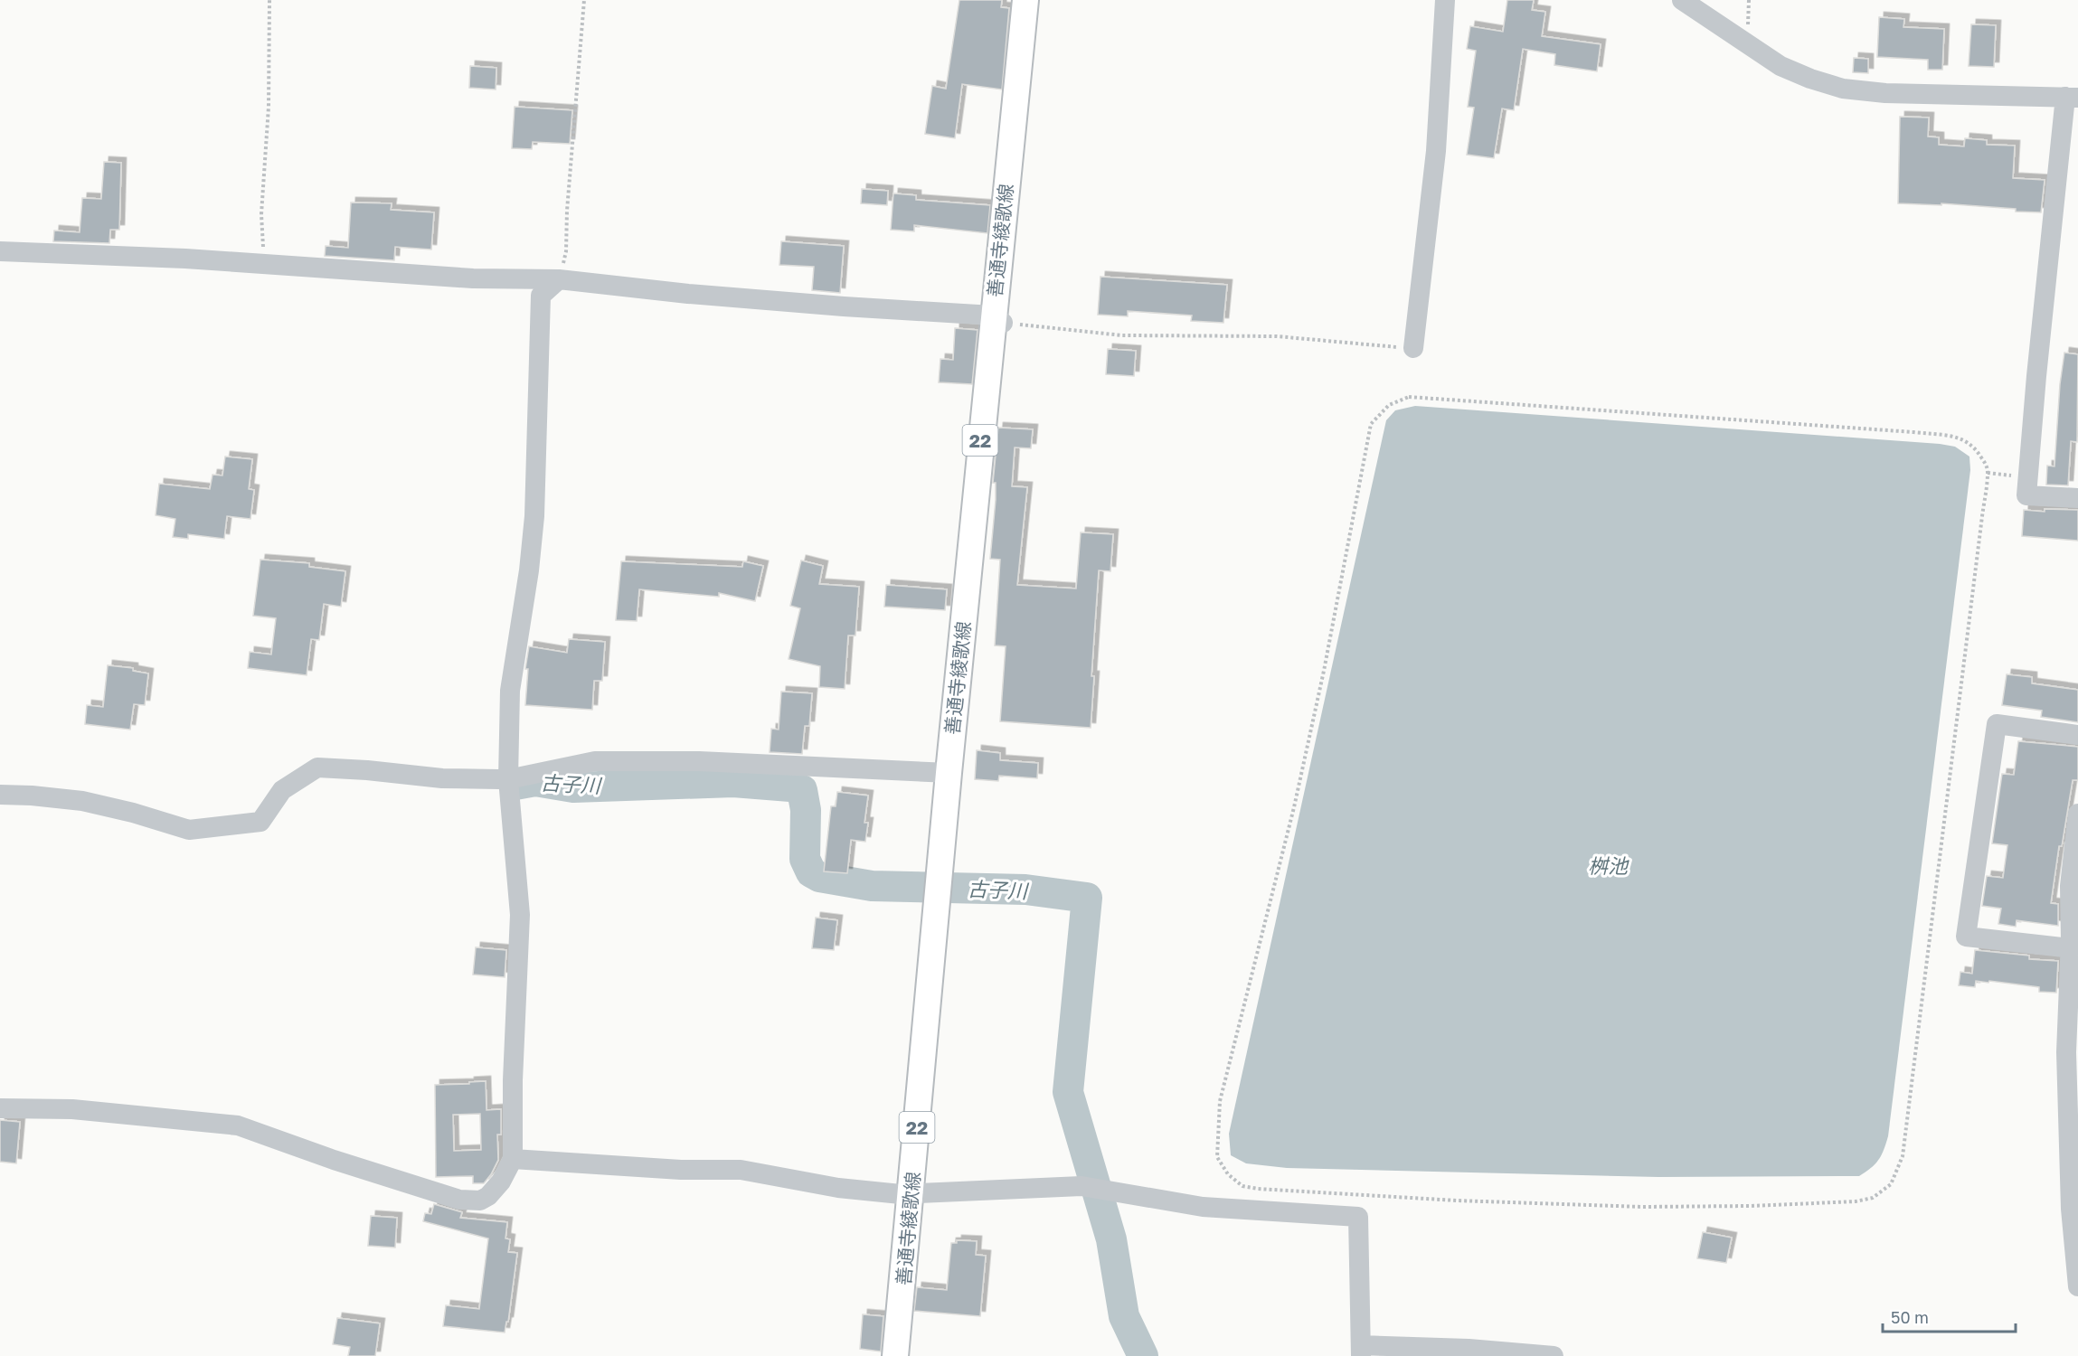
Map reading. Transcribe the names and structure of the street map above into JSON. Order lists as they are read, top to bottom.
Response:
{
  "streets": {
    "main road": ["善通寺綾歌線", "22"]
  },
  "water": ["古子川", "桝池"],
  "scale_bar": "50 m"
}
